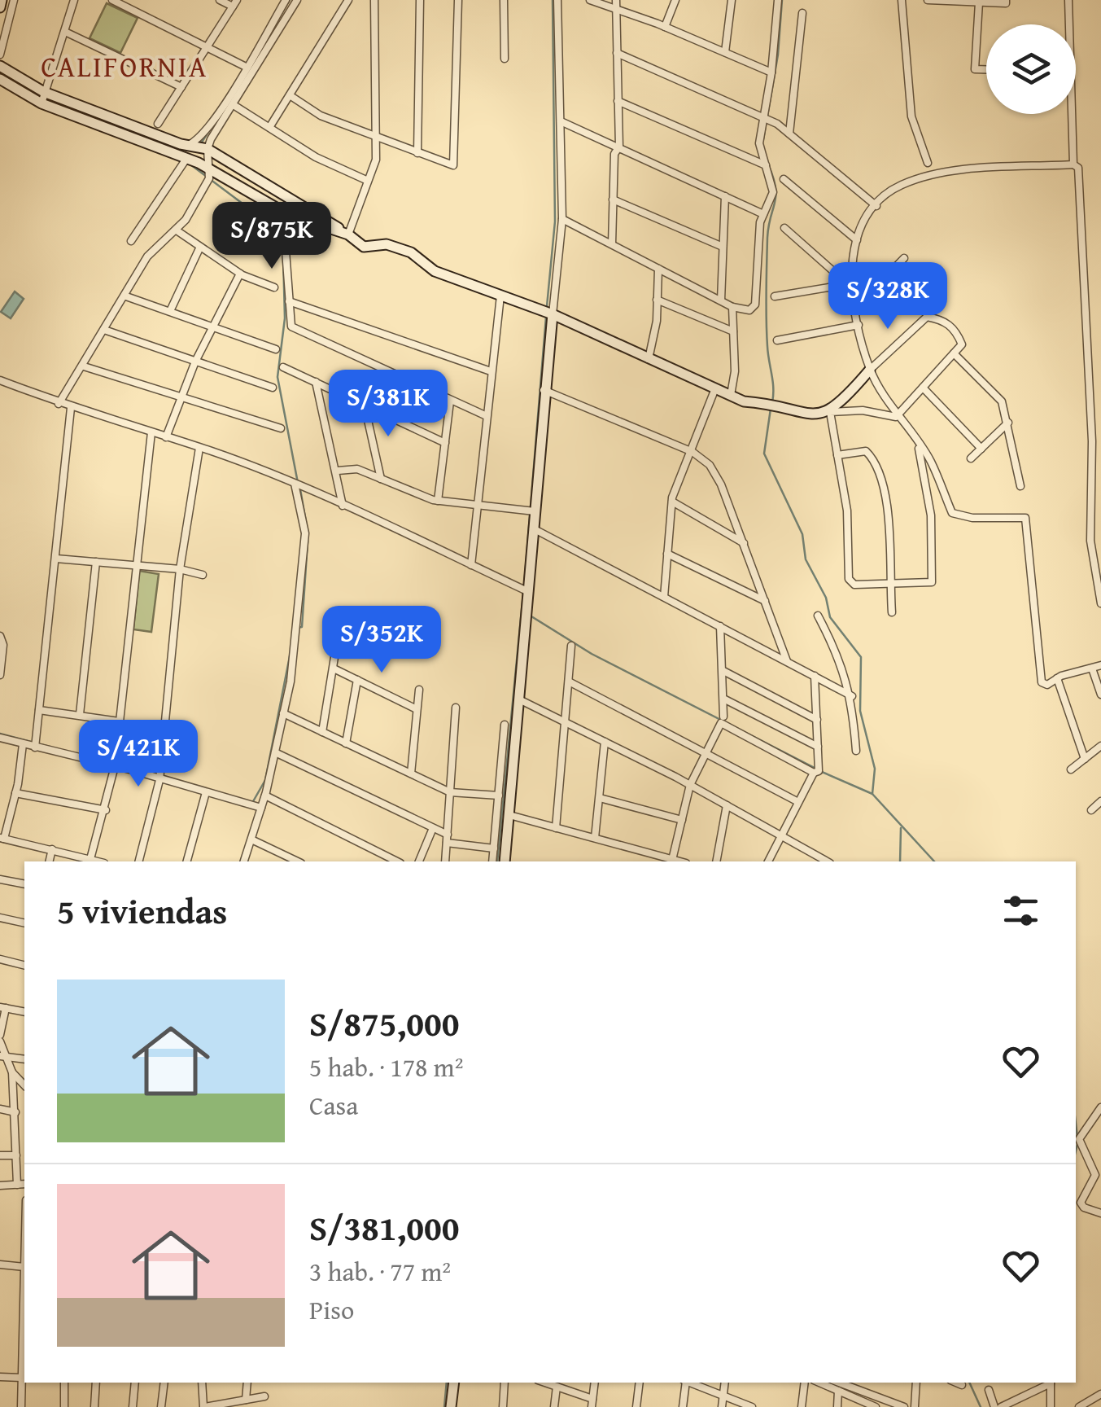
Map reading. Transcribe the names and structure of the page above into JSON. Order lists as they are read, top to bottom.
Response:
{
  "districts": ["CALIFORNIA"],
  "page": {
    "price": [
      "S/875K",
      "S/328K",
      "S/381K",
      "S/352K",
      "S/421K"
    ],
    "heading": "5 viviendas",
    "list": [
      {
        "name": "S/875,000",
        "note": "5 hab. · 178 m² · Casa"
      },
      {
        "name": "S/381,000",
        "note": "3 hab. · 77 m² · Piso"
      }
    ]
  }
}
